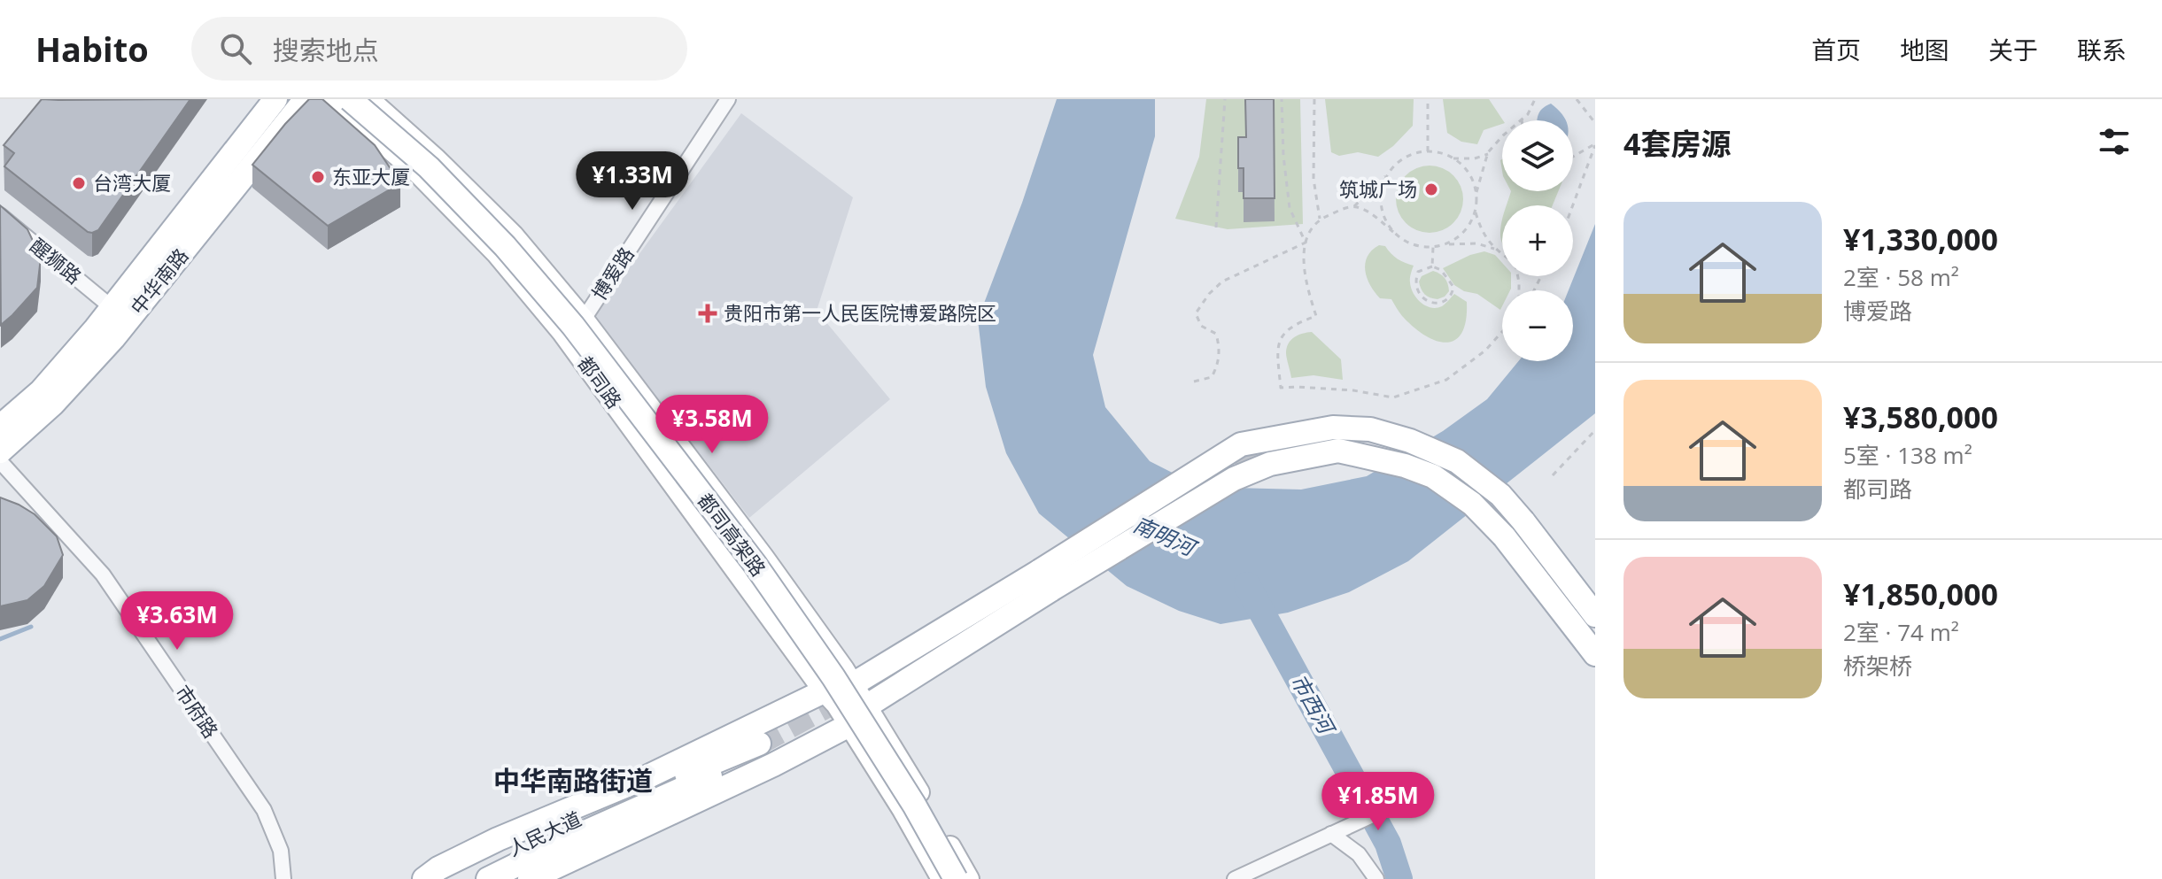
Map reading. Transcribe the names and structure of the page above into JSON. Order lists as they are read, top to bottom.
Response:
{
  "streets": {
    "main road": [
      "中华南路",
      "都司路",
      "都司高架路",
      "人民大道"
    ],
    "street": ["醒狮路", "博爱路", "市府路"]
  },
  "crossings": [
    ["醒狮路", "中华南路"],
    ["博爱路", "都司路"]
  ],
  "districts": ["中华南路街道"],
  "water": ["南明河", "市西河"],
  "places": {
    "other": ["东亚大厦", "台湾大厦", "筑城广场"],
    "health": ["贵阳市第一人民医院博爱路院区"]
  },
  "page": {
    "header": "Habito",
    "search": "搜索地点",
    "nav": [
      "首页",
      "地图",
      "关于",
      "联系"
    ],
    "heading": "4套房源",
    "map_buttons": ["+", "−"],
    "price": [
      "¥1.33M",
      "¥3.58M",
      "¥3.63M",
      "¥1.85M"
    ],
    "list": [
      {
        "name": "¥1,330,000",
        "note": "2室 · 58 m² · 博爱路"
      },
      {
        "name": "¥3,580,000",
        "note": "5室 · 138 m² · 都司路"
      },
      {
        "name": "¥1,850,000",
        "note": "2室 · 74 m² · 桥架桥"
      }
    ]
  }
}
